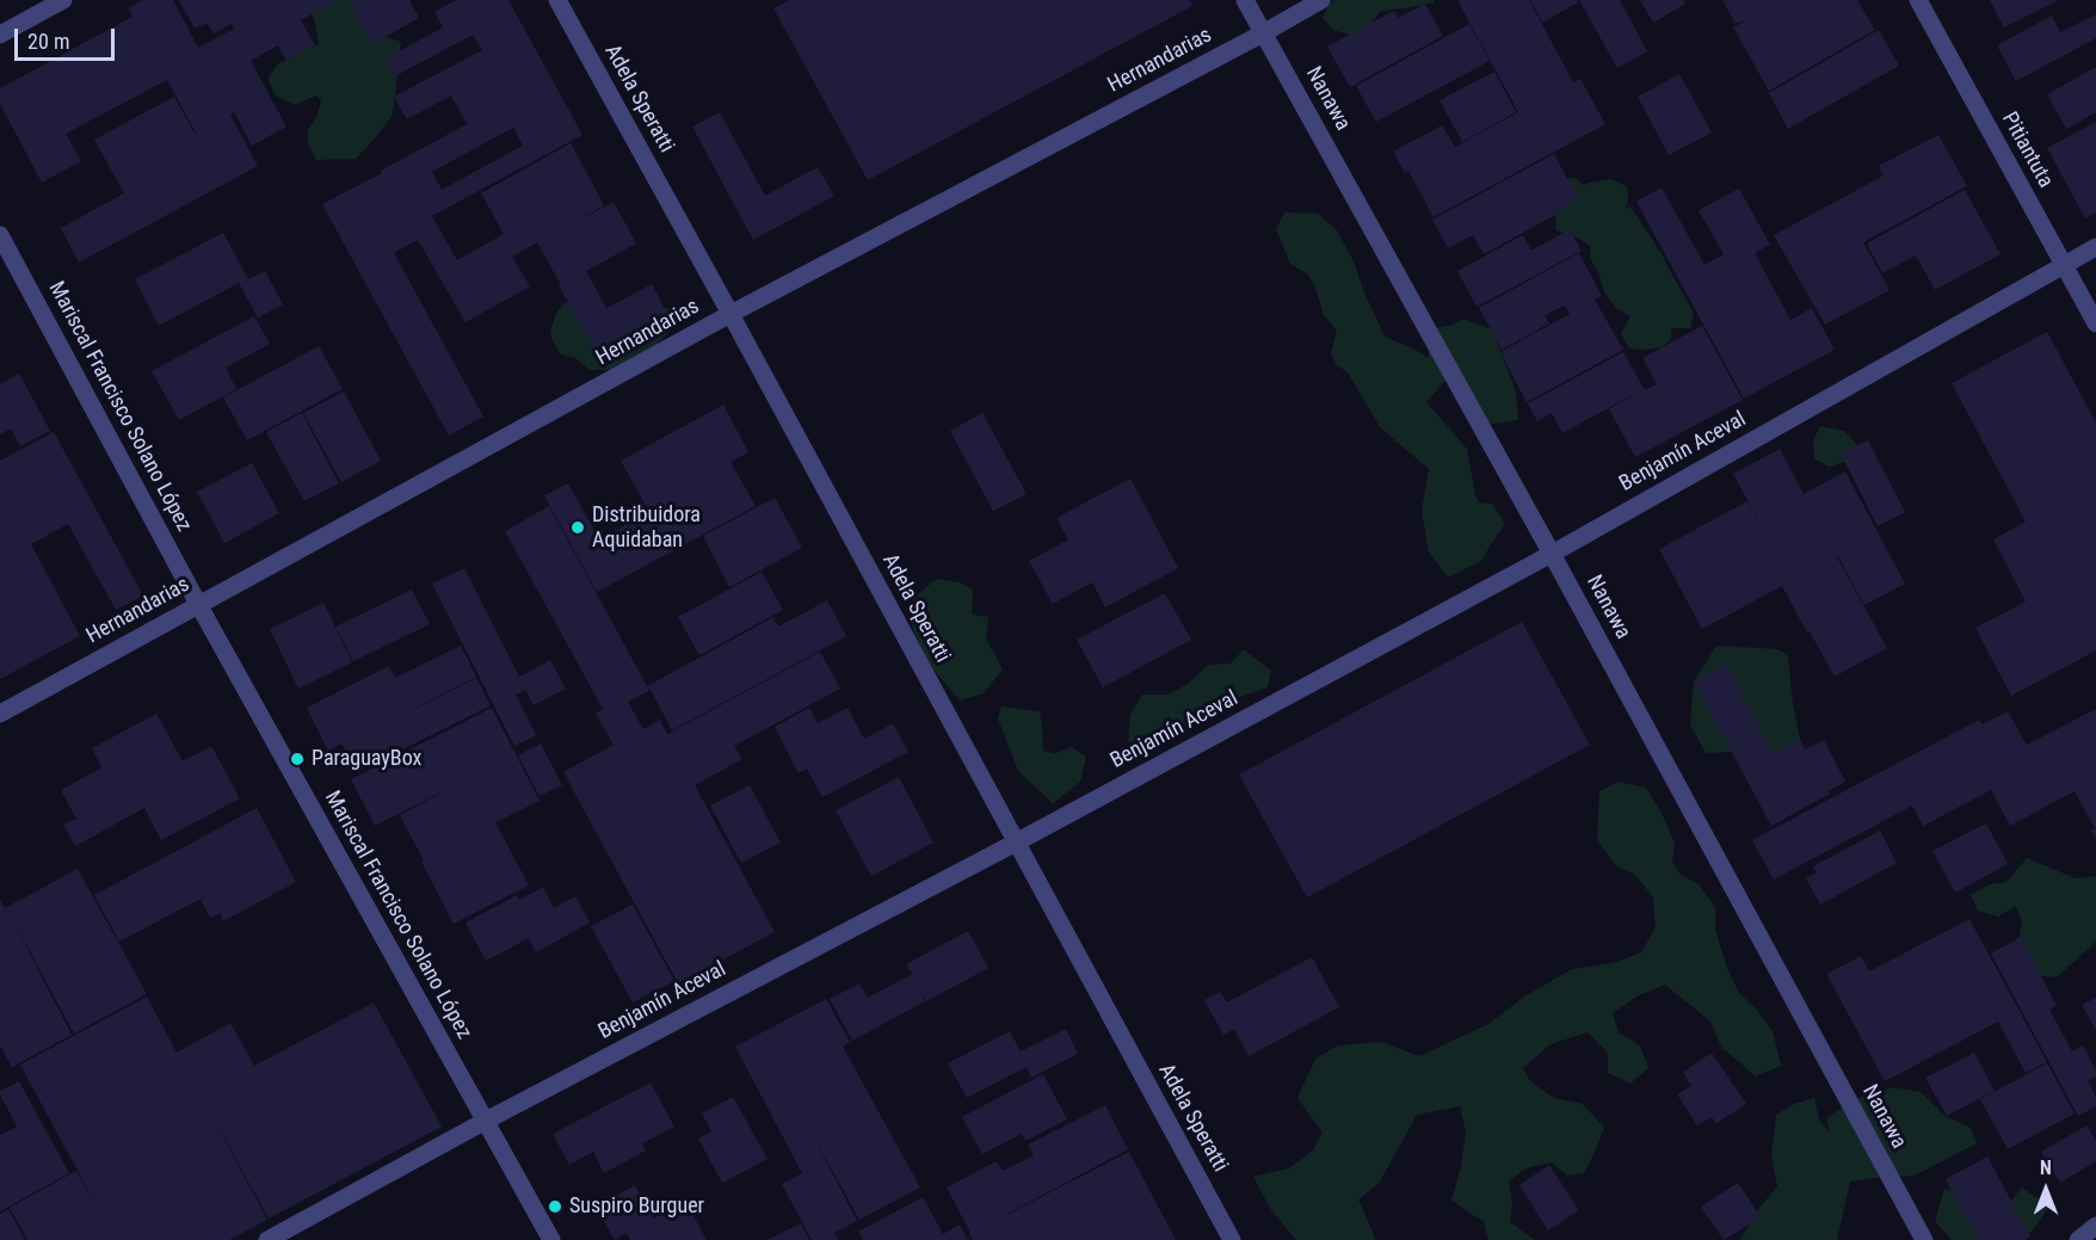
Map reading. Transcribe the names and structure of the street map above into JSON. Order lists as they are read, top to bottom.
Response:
{
  "streets": {
    "street": [
      "Hernandarias",
      "Adela Speratti",
      "Nanawa",
      "Pitiantuta",
      "Mariscal Francisco Solano López",
      "Benjamín Aceval"
    ]
  },
  "crossings": [
    ["Hernandarias", "Adela Speratti"],
    ["Hernandarias", "Nanawa"],
    ["Hernandarias", "Mariscal Francisco Solano López"],
    ["Adela Speratti", "Benjamín Aceval"],
    ["Nanawa", "Benjamín Aceval"],
    ["Pitiantuta", "Benjamín Aceval"],
    ["Mariscal Francisco Solano López", "Benjamín Aceval"]
  ],
  "places": ["Distribuidora Aquidaban", "ParaguayBox", "Suspiro Burguer"],
  "scale_bar": "20 m",
  "north": "top"
}
